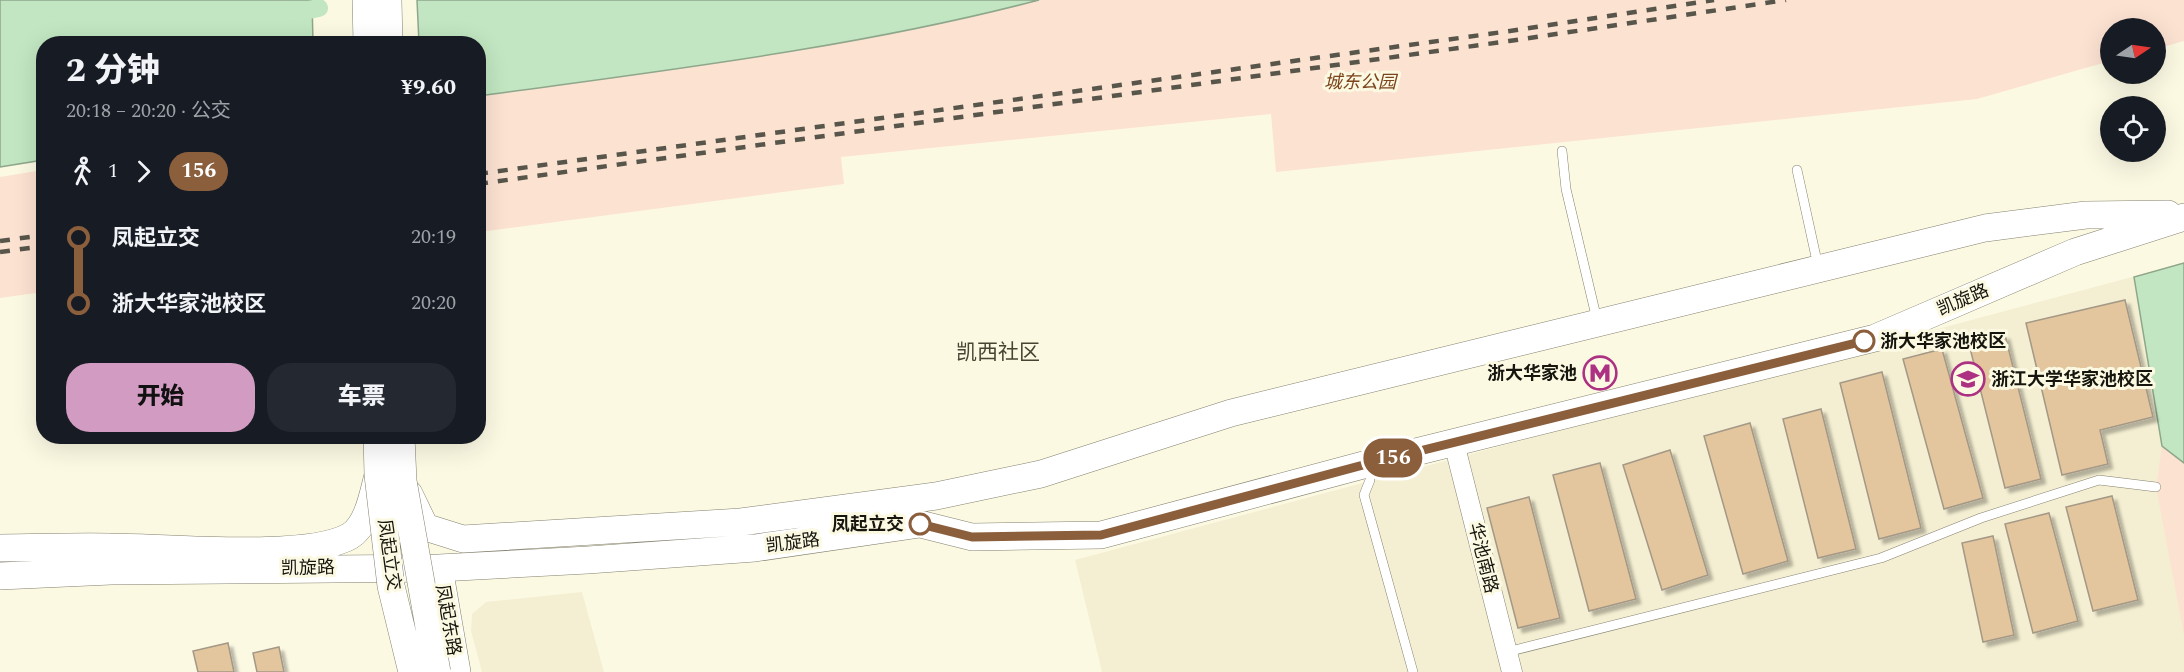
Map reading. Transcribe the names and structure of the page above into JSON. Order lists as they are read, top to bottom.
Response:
{
  "streets": {
    "main road": ["凯旋路", "凤起立交", "凤起东路"],
    "street": ["华池南路"]
  },
  "crossings": [
    ["凯旋路", "华池南路"],
    ["凯旋路", "凤起东路"]
  ],
  "districts": ["凯西社区"],
  "parks": ["城东公园"],
  "places": {
    "other": ["浙大华家池校区", "凤起立交"],
    "metro station": ["浙大华家池"],
    "school or university": ["浙江大学华家池校区"]
  },
  "lines": ["bus line 156"],
  "north": "right",
  "page": {
    "on_map": "156",
    "heading": ["2 分钟", "20:18 – 20:20 · 公交", "¥9.60"],
    "legs": ["1", "156"],
    "list": [
      {
        "name": "凤起立交",
        "value": "20:19"
      },
      {
        "name": "浙大华家池校区",
        "value": "20:20"
      }
    ],
    "buttons": ["开始", "车票"]
  }
}
